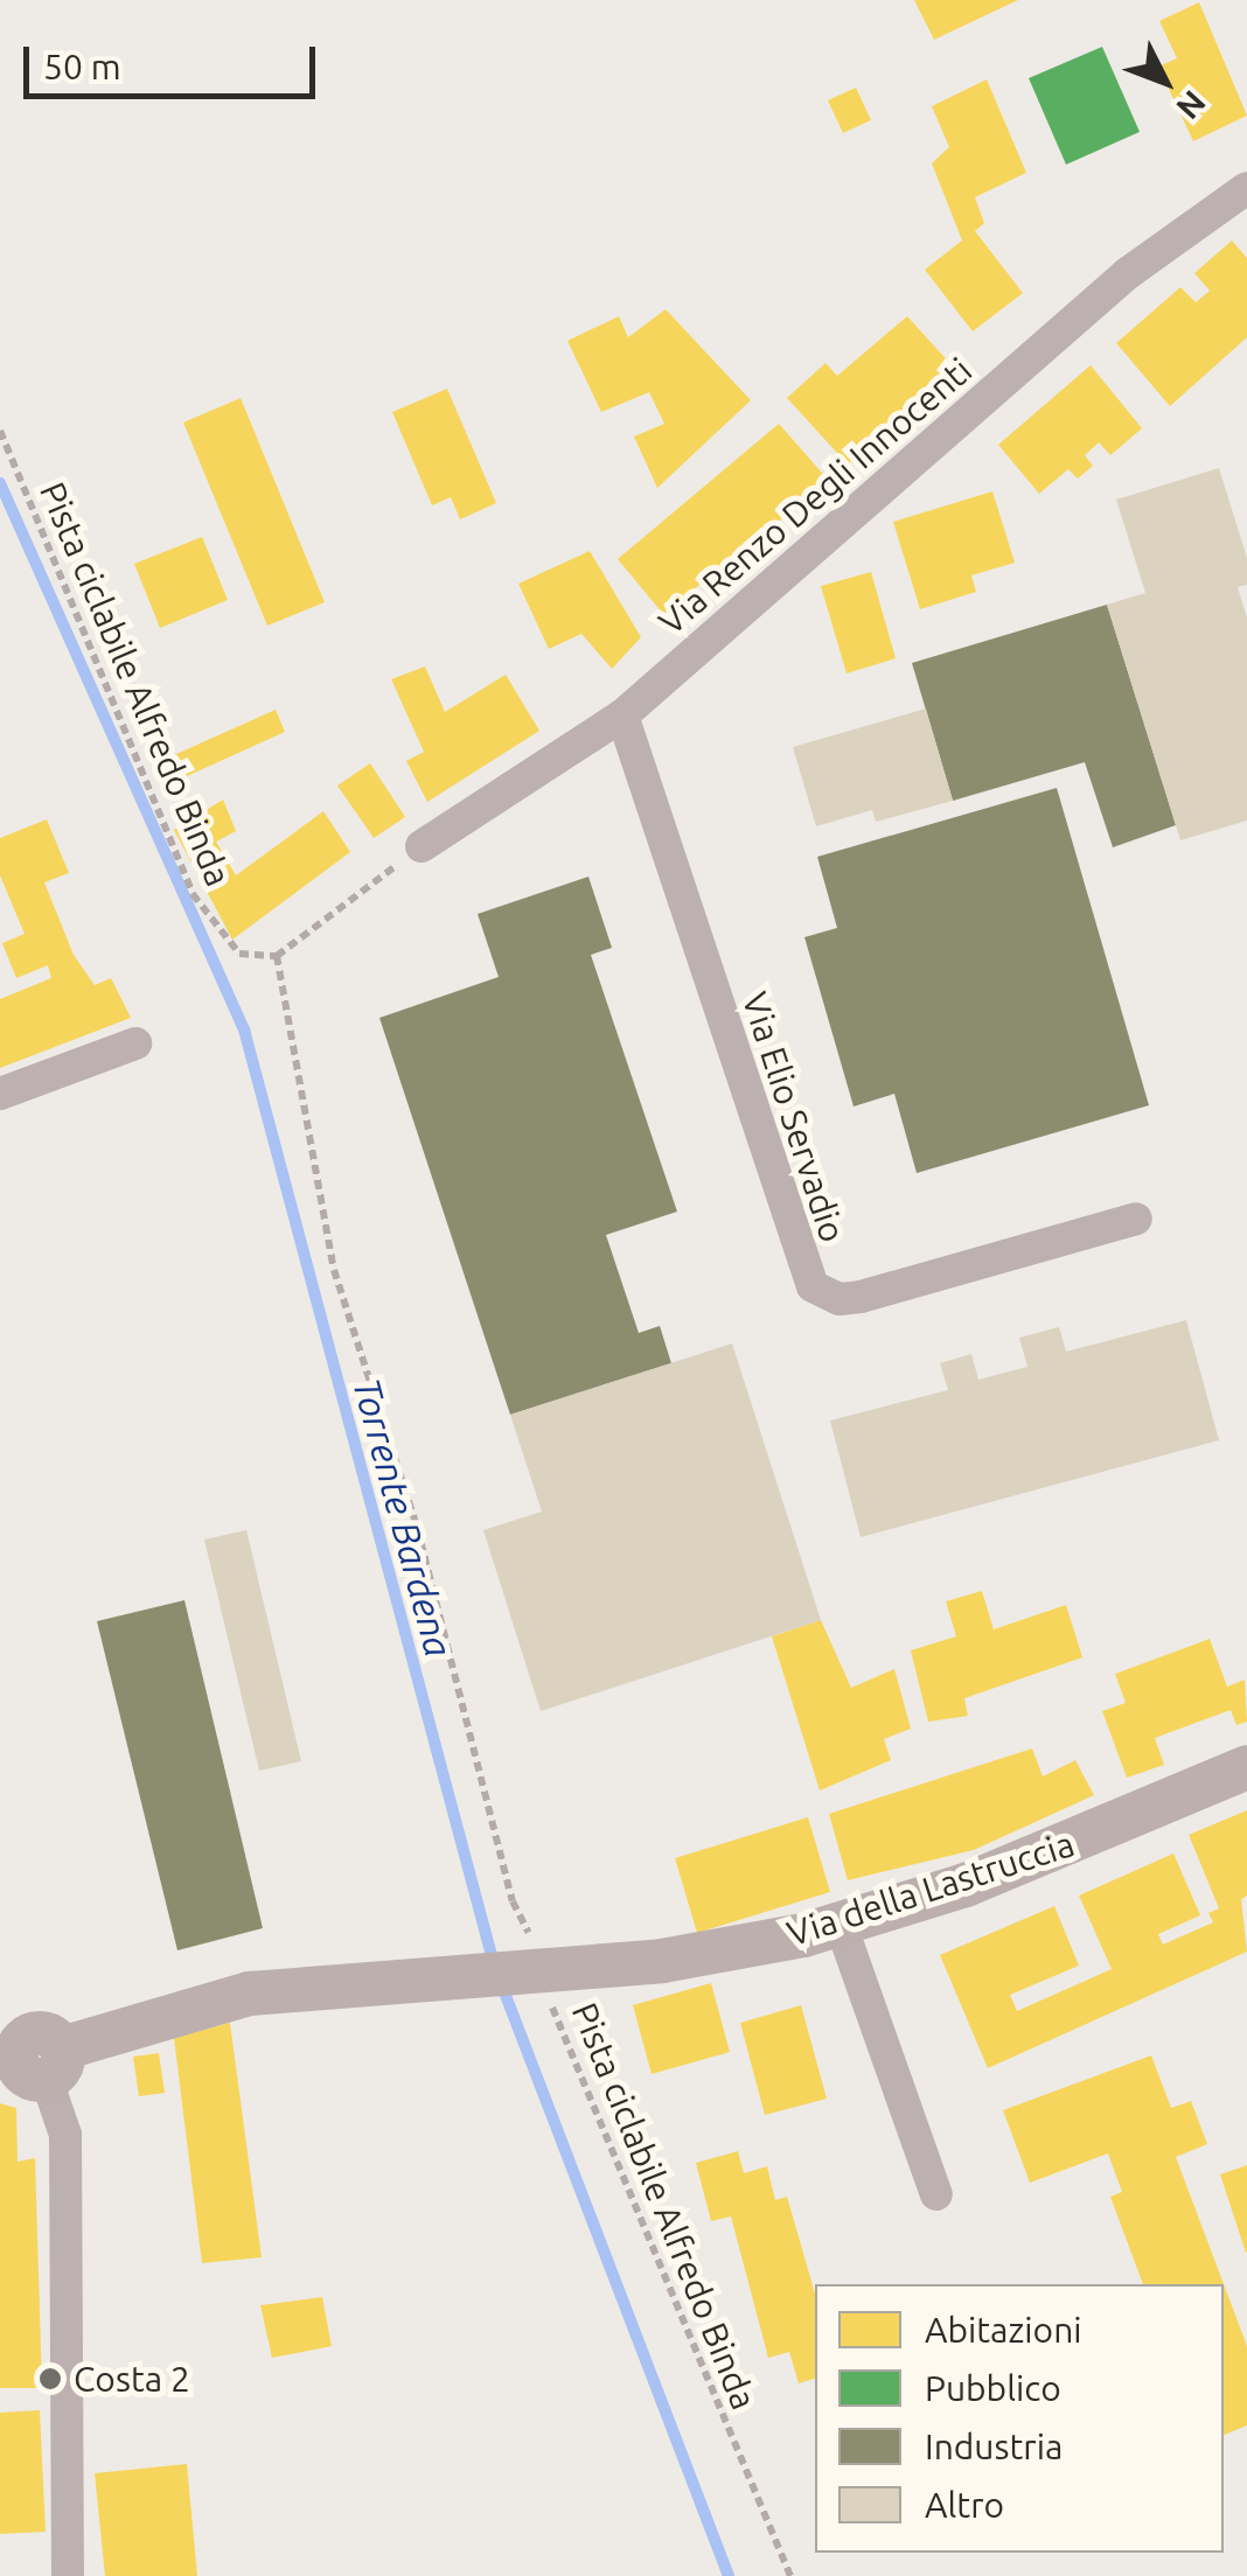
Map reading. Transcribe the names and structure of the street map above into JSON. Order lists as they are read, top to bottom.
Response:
{
  "streets": {
    "street": ["Via Renzo Degli Innocenti", "Via Elio Servadio", "Via della Lastruccia"],
    "path": ["Pista ciclabile Alfredo Binda"]
  },
  "crossings": [
    ["Via Renzo Degli Innocenti", "Via Elio Servadio"],
    ["Pista ciclabile Alfredo Binda", "Via della Lastruccia"]
  ],
  "water": ["Torrente Bardena"],
  "places": ["Costa 2"],
  "legend": [
    "Abitazioni",
    "Pubblico",
    "Industria",
    "Altro"
  ],
  "scale_bar": "50 m",
  "north": "bottom right"
}
